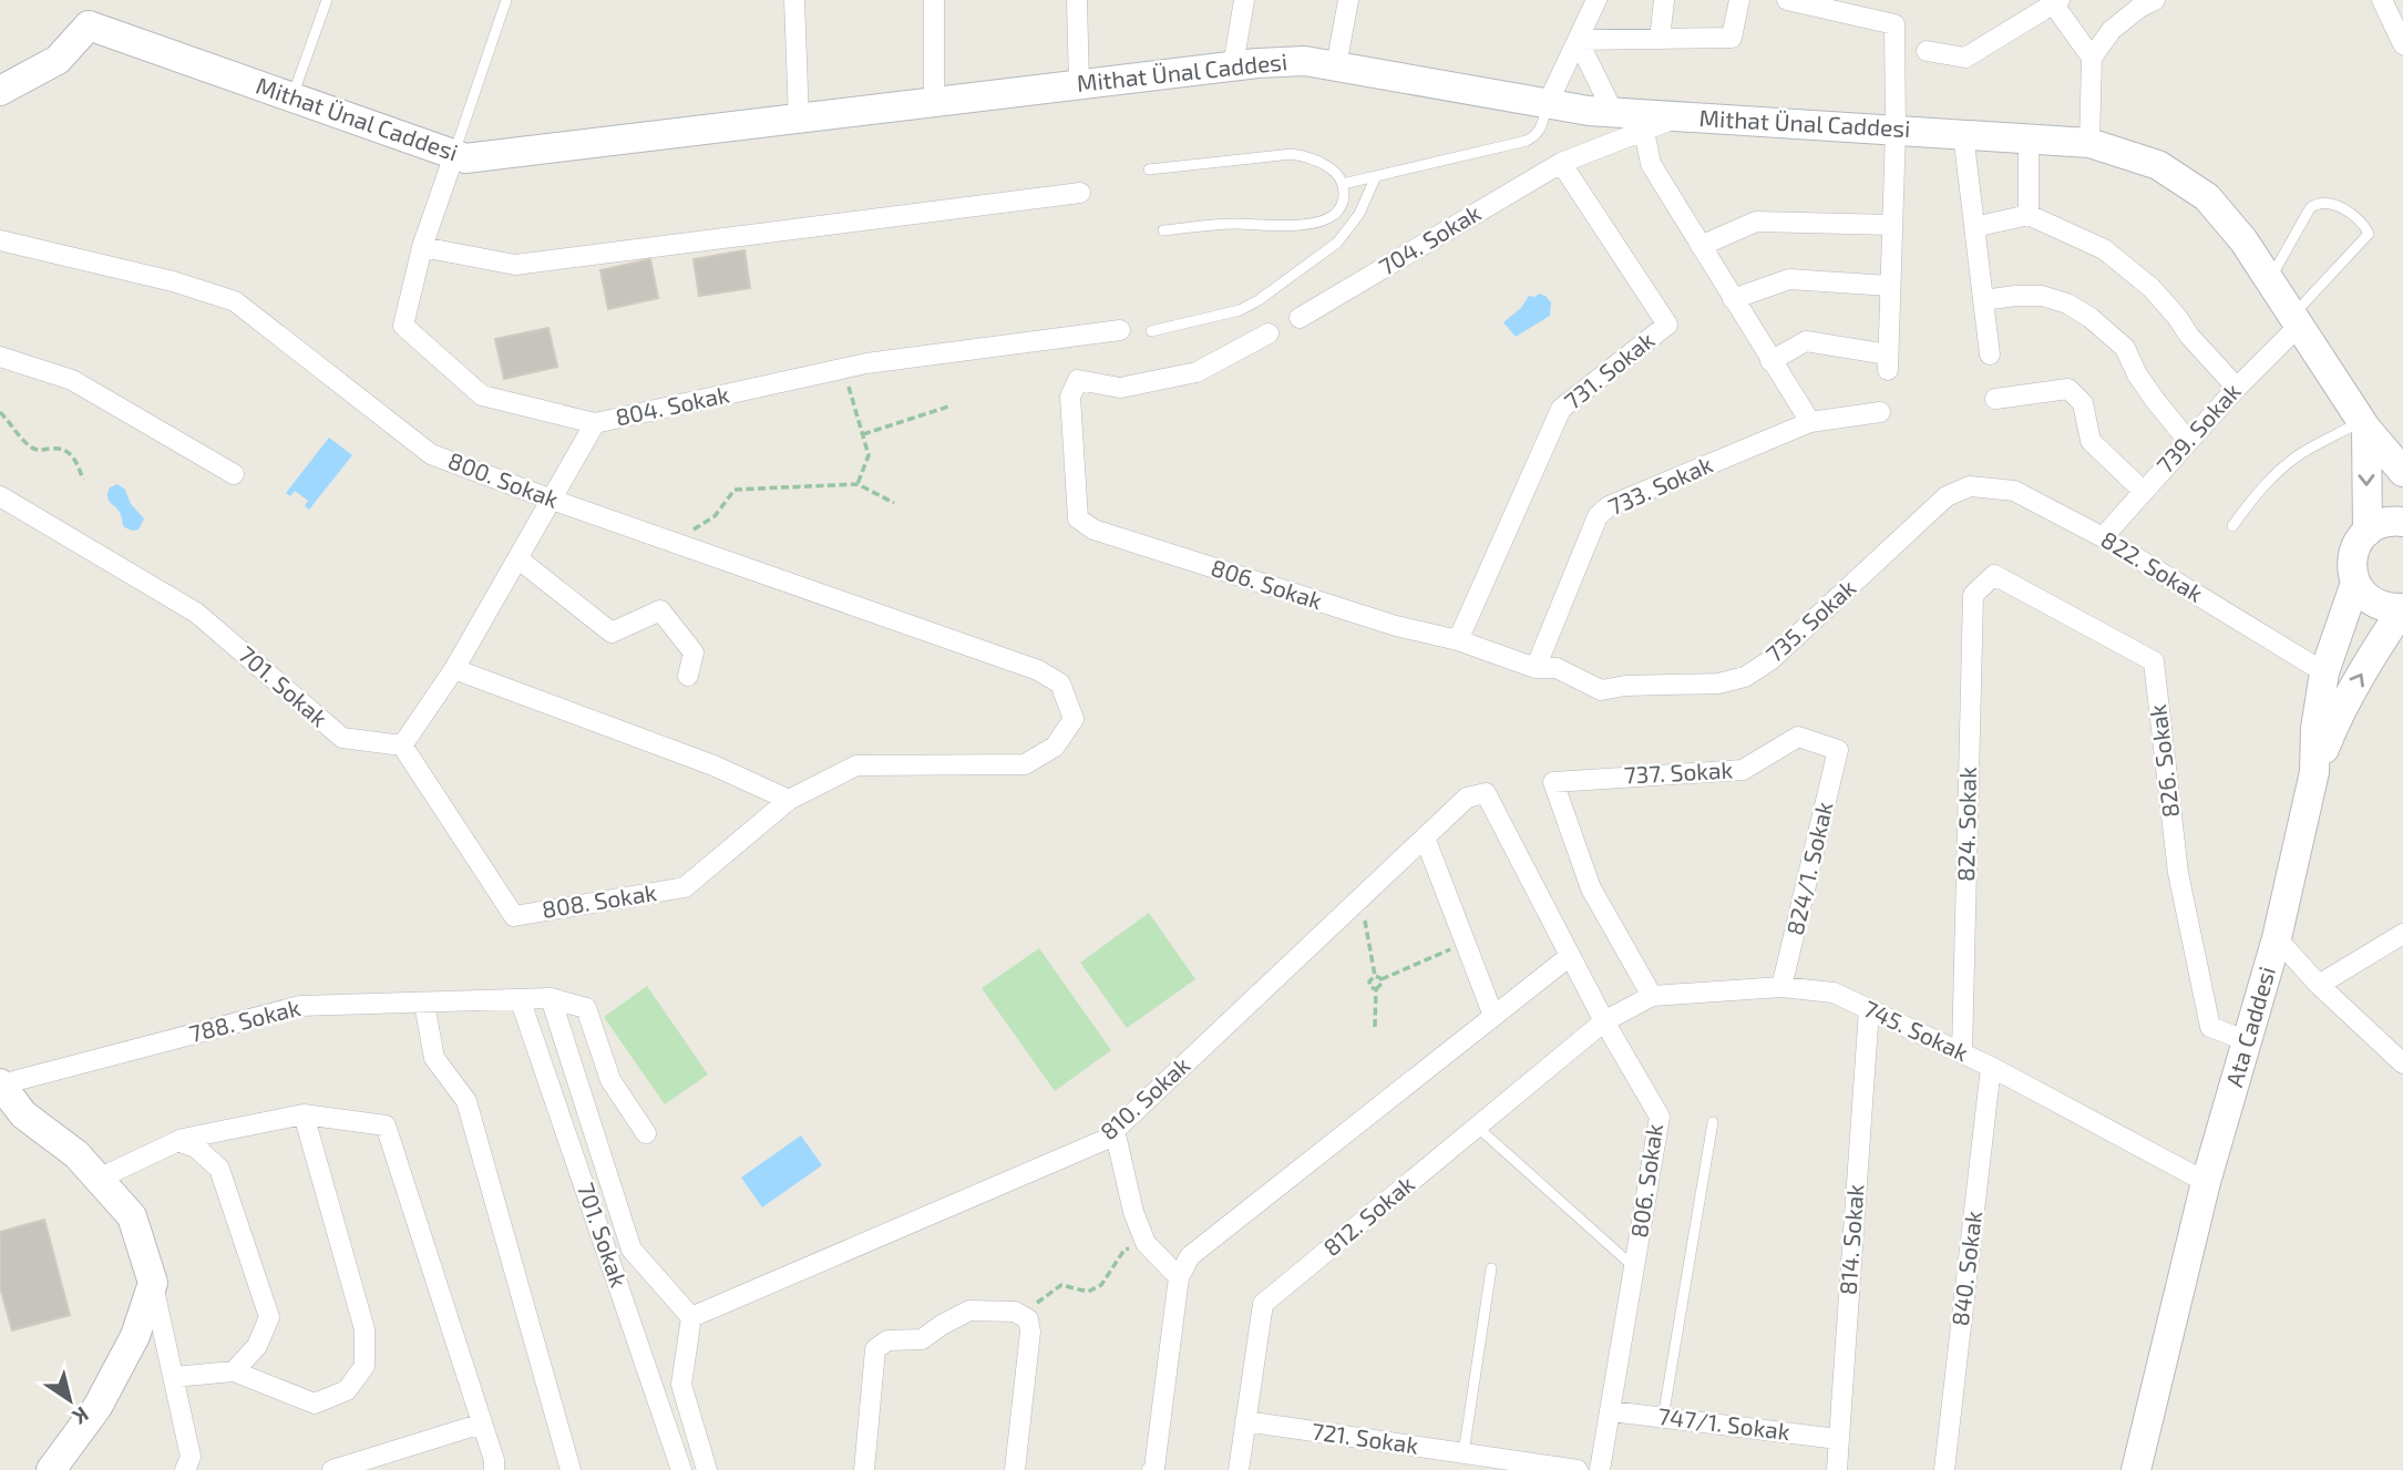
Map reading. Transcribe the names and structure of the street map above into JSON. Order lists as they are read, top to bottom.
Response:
{
  "streets": {
    "main road": ["Mithat Ünal Caddesi", "Ata Caddesi"],
    "street": [
      "704. Sokak",
      "731. Sokak",
      "804. Sokak",
      "739. Sokak",
      "800. Sokak",
      "733. Sokak",
      "822. Sokak",
      "806. Sokak",
      "735. Sokak",
      "701. Sokak",
      "826. Sokak",
      "737. Sokak",
      "824. Sokak",
      "824/1. Sokak",
      "808. Sokak",
      "788. Sokak",
      "745. Sokak",
      "810. Sokak",
      "812. Sokak",
      "814. Sokak",
      "840. Sokak",
      "747/1. Sokak",
      "721. Sokak"
    ]
  },
  "crossings": [
    ["Mithat Ünal Caddesi", "704. Sokak"],
    ["Mithat Ünal Caddesi", "739. Sokak"],
    ["704. Sokak", "731. Sokak"],
    ["731. Sokak", "806. Sokak"],
    ["731. Sokak", "735. Sokak"],
    ["804. Sokak", "800. Sokak"],
    ["804. Sokak", "701. Sokak"],
    ["804. Sokak", "808. Sokak"],
    ["739. Sokak", "822. Sokak"],
    ["800. Sokak", "808. Sokak"],
    ["733. Sokak", "735. Sokak"],
    ["822. Sokak", "735. Sokak"],
    ["822. Sokak", "Ata Caddesi"],
    ["806. Sokak", "735. Sokak"],
    ["806. Sokak", "745. Sokak"],
    ["806. Sokak", "810. Sokak"],
    ["806. Sokak", "812. Sokak"],
    ["806. Sokak", "747/1. Sokak"],
    ["701. Sokak", "808. Sokak"],
    ["701. Sokak", "788. Sokak"],
    ["701. Sokak", "810. Sokak"],
    ["826. Sokak", "824. Sokak"],
    ["826. Sokak", "Ata Caddesi"],
    ["737. Sokak", "824/1. Sokak"],
    ["737. Sokak", "745. Sokak"],
    ["824. Sokak", "745. Sokak"],
    ["824/1. Sokak", "745. Sokak"],
    ["Ata Caddesi", "745. Sokak"],
    ["745. Sokak", "812. Sokak"],
    ["745. Sokak", "814. Sokak"],
    ["745. Sokak", "840. Sokak"],
    ["812. Sokak", "721. Sokak"],
    ["814. Sokak", "747/1. Sokak"]
  ],
  "north": "bottom right"
}
